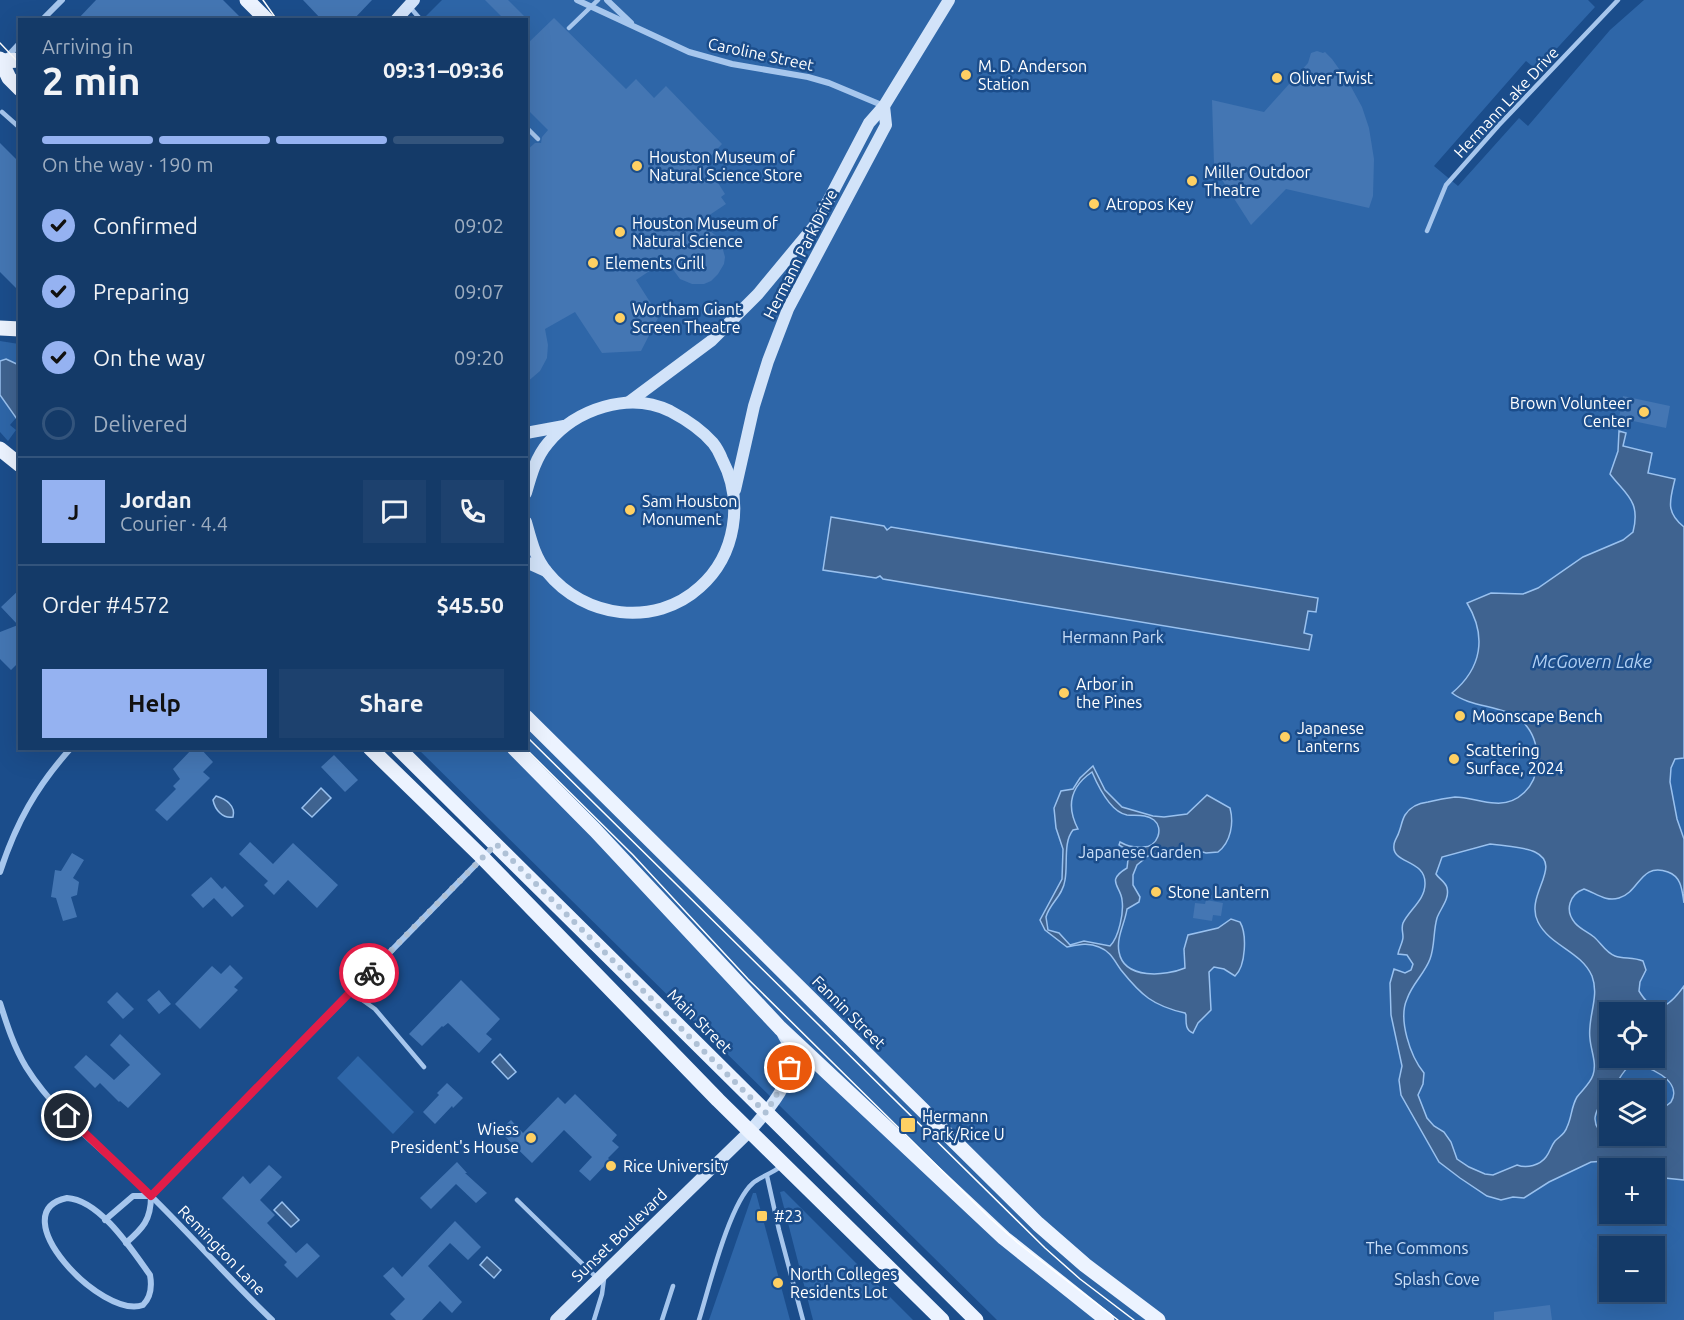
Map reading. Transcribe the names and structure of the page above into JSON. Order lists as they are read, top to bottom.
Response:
{
  "streets": {
    "main road": ["Fannin Street", "Main Street"],
    "street": [
      "Caroline Street",
      "Hermann Park Drive",
      "Sunset Boulevard",
      "Remington Lane"
    ],
    "lane": ["Hermann Lake Drive"]
  },
  "crossings": [
    ["Caroline Street", "Hermann Park Drive"],
    ["Main Street", "Sunset Boulevard"]
  ],
  "water": ["McGovern Lake"],
  "parks": [
    "Hermann Park",
    "Japanese Garden",
    "The Commons",
    "Splash Cove"
  ],
  "places": {
    "other": [
      "M. D. Anderson Station",
      "Oliver Twist",
      "Houston Museum of Natural Science Store",
      "Miller Outdoor Theatre",
      "Atropos Key",
      "Houston Museum of Natural Science",
      "Elements Grill",
      "Wortham Giant Screen Theatre",
      "Brown Volunteer Center",
      "Sam Houston Monument",
      "Arbor in the Pines",
      "Moonscape Bench",
      "Japanese Lanterns",
      "Scattering Surface, 2024",
      "Stone Lantern",
      "Wiess President's House",
      "Rice University",
      "North Colleges Residents Lot"
    ],
    "transit": ["Hermann Park/Rice U", "#23"]
  },
  "page": {
    "heading": ["2 min", "Arriving in", "09:31–09:36"],
    "panel": [
      "Jordan",
      "Courier · 4.4",
      "Order #4572",
      "$45.50"
    ],
    "bar": "On the way · 190 m",
    "list": [
      ["Confirmed", "09:02"],
      ["Preparing", "09:07"],
      ["On the way", "09:20"],
      "Delivered"
    ],
    "round": "J",
    "buttons": ["Help", "Share"],
    "map_buttons": ["+", "−"]
  }
}
